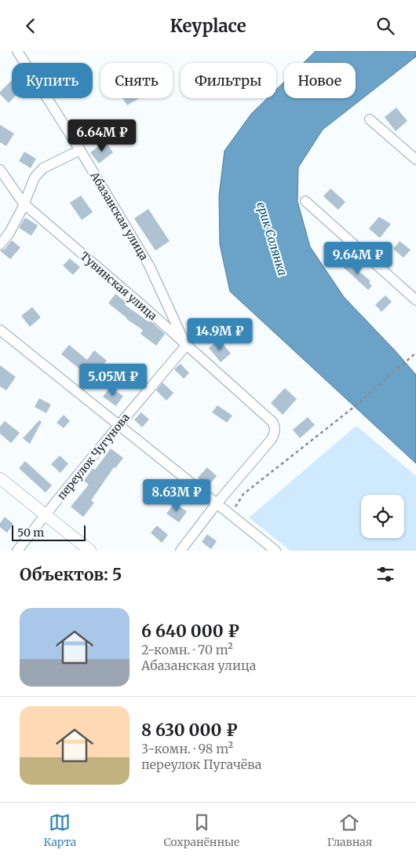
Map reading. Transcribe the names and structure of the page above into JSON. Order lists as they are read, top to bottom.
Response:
{
  "streets": {
    "street": ["Абазанская улица", "Тувинская улица", "переулок Чугунова"]
  },
  "crossings": [
    ["Абазанская улица", "Тувинская улица"],
    ["Абазанская улица", "переулок Чугунова"],
    ["Тувинская улица", "переулок Чугунова"]
  ],
  "water": ["ерик Солянка"],
  "scale_bar": "50 m",
  "page": {
    "header": "Keyplace",
    "chip": [
      "Купить",
      "Снять",
      "Фильтры",
      "Новое"
    ],
    "price": [
      "6.64M ₽",
      "9.64M ₽",
      "14.9M ₽",
      "5.05M ₽",
      "8.63M ₽"
    ],
    "scale": "50 m",
    "heading": "Объектов: 5",
    "list": [
      {
        "name": "6 640 000 ₽",
        "note": "2-комн. · 70 m² · Абазанская улица"
      },
      {
        "name": "8 630 000 ₽",
        "note": "3-комн. · 98 m² · переулок Пугачёва"
      }
    ],
    "tabs": ["Карта", "Сохранённые", "Главная"]
  }
}
